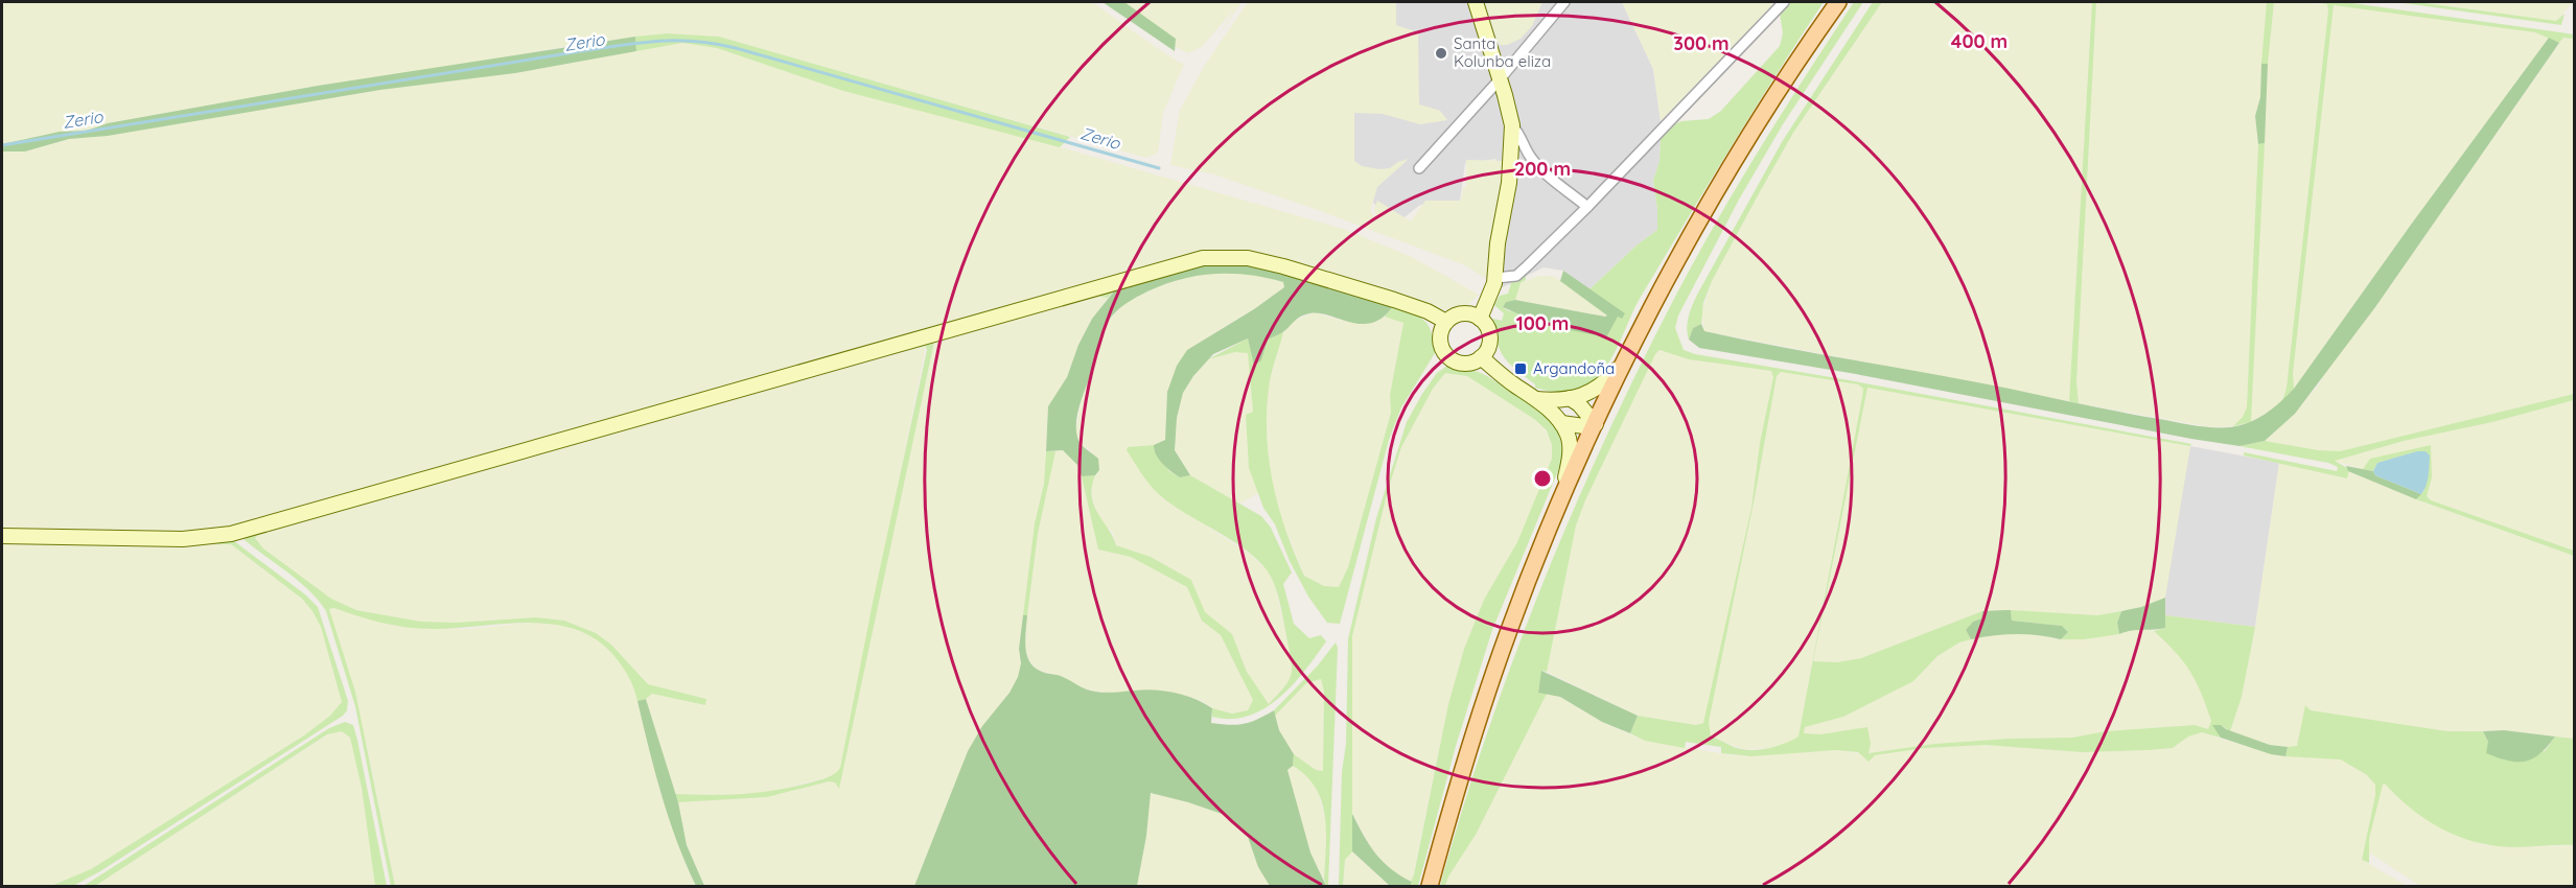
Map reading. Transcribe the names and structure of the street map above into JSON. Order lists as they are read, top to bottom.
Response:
{
  "water": ["Zerio"],
  "places": {
    "other": ["Santa Kolunba eliza"],
    "transit": ["Argandoña"]
  },
  "rings": [
    "400 m",
    "300 m",
    "200 m",
    "100 m"
  ]
}
